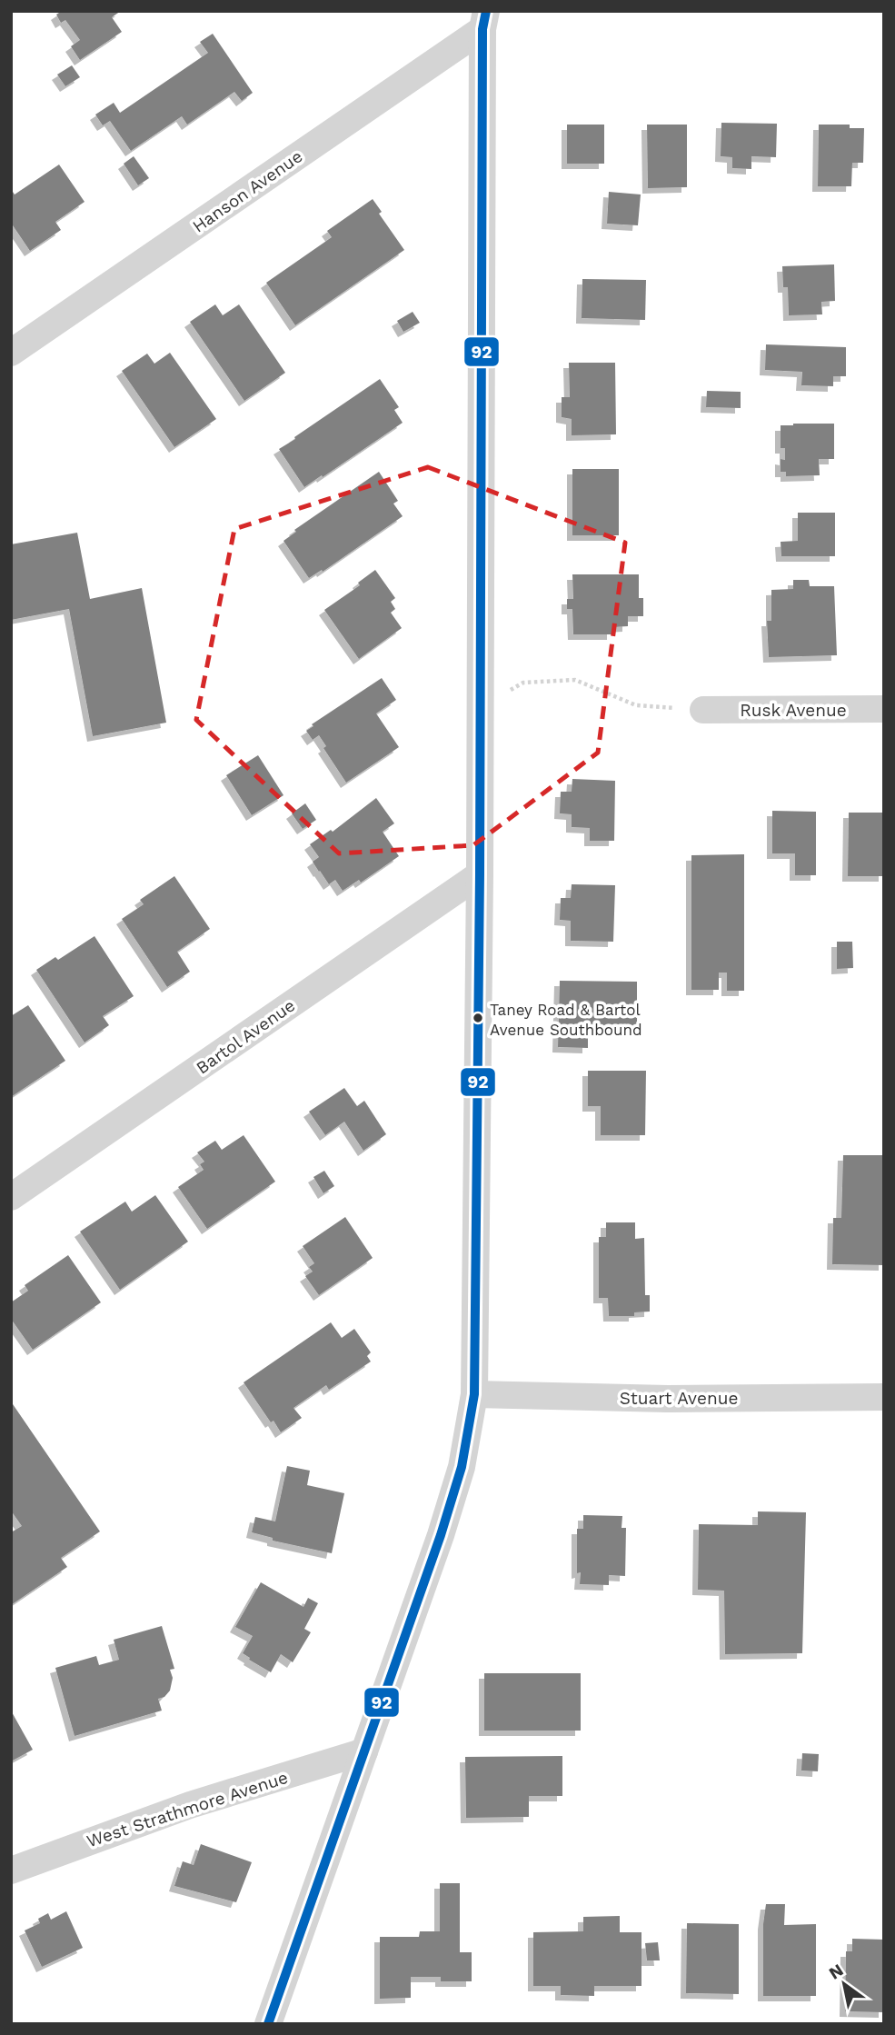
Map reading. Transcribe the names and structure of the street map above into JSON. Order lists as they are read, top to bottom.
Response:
{
  "streets": {
    "street": [
      "Hanson Avenue",
      "Rusk Avenue",
      "Bartol Avenue",
      "Stuart Avenue",
      "West Strathmore Avenue"
    ]
  },
  "places": ["Taney Road & Bartol Avenue Southbound"],
  "lines": ["transit line 92"],
  "north": "top left"
}
